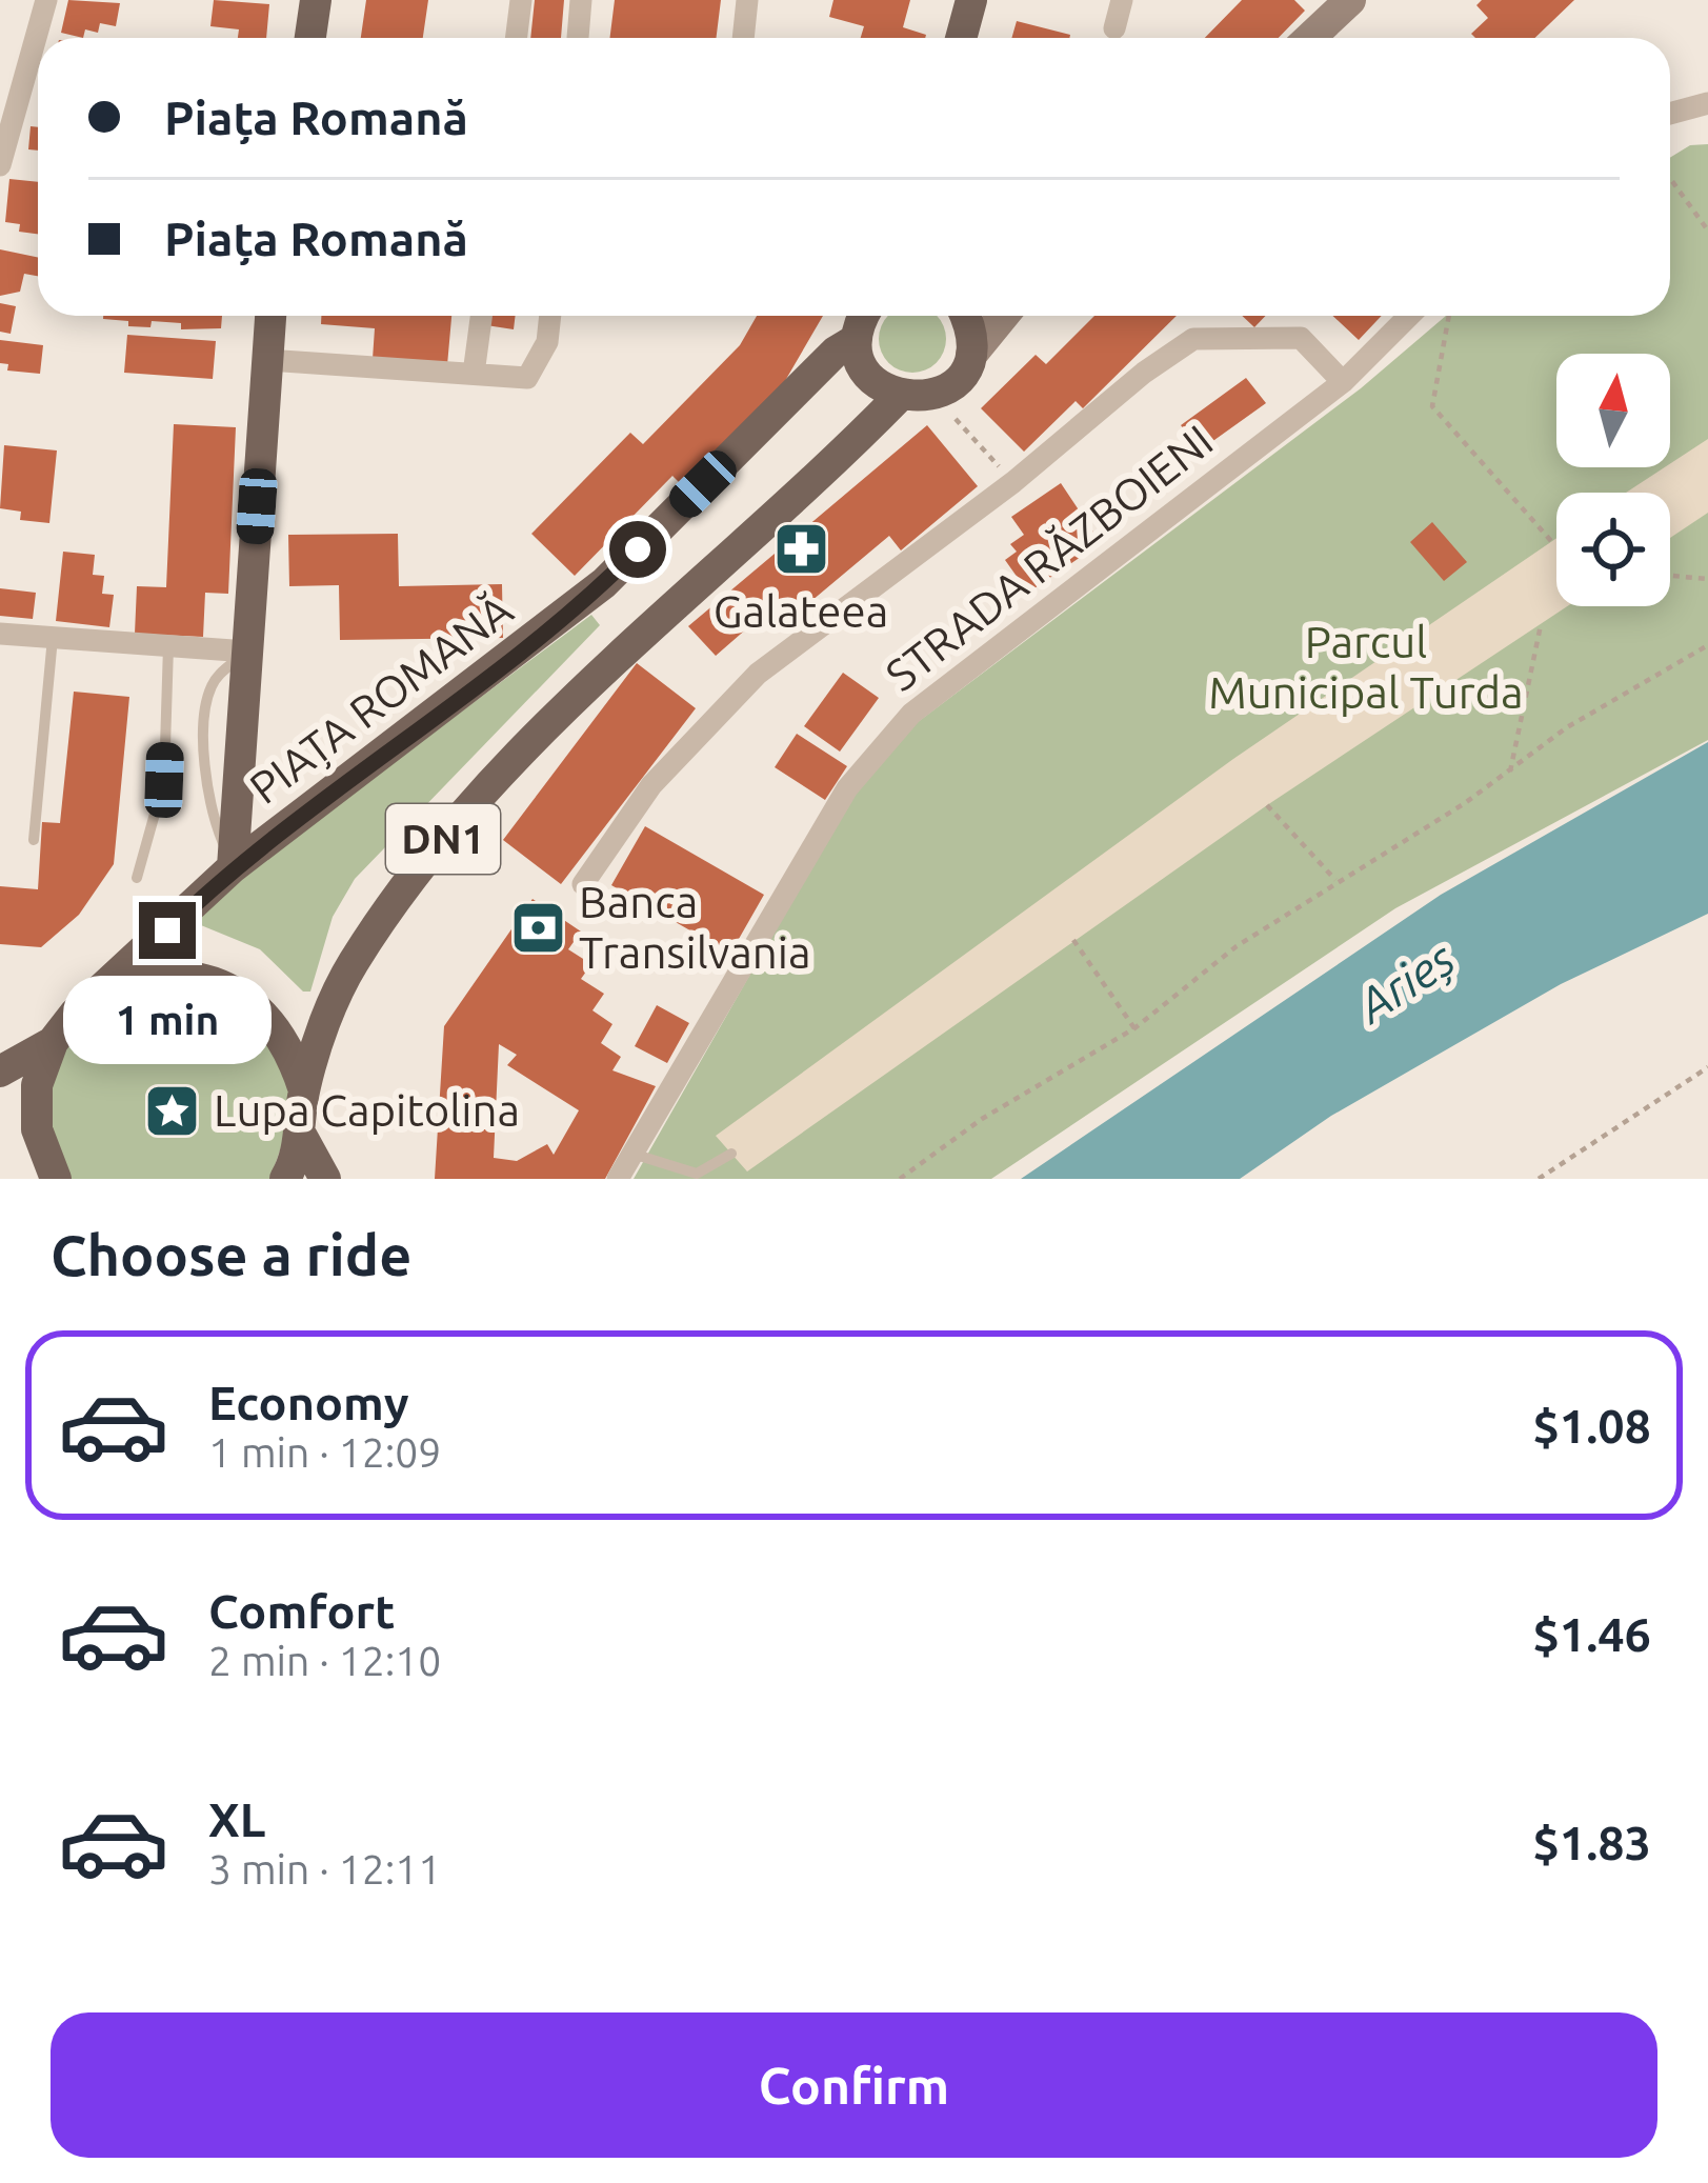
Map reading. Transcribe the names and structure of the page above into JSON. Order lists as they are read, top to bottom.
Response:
{
  "streets": {
    "main road": ["PIAȚA ROMANĂ", "DN1"],
    "street": ["STRADA RĂZBOIENI"]
  },
  "crossings": [
    ["PIAȚA ROMANĂ", "DN1"]
  ],
  "water": ["Arieș"],
  "parks": ["Parcul Municipal Turda"],
  "places": {
    "pharmacy": ["Galateea"],
    "bank": ["Banca Transilvania"],
    "place": ["Lupa Capitolina"]
  },
  "north": "top",
  "page": {
    "banner": ["Piața Romană", "Piața Romană"],
    "bubble": "1 min",
    "heading": "Choose a ride",
    "list": [
      {
        "name": "Economy",
        "note": "1 min · 12:09",
        "value": "$1.08"
      },
      {
        "name": "Comfort",
        "note": "2 min · 12:10",
        "value": "$1.46"
      },
      {
        "name": "XL",
        "note": "3 min · 12:11",
        "value": "$1.83"
      }
    ],
    "buttons": "Confirm"
  }
}
